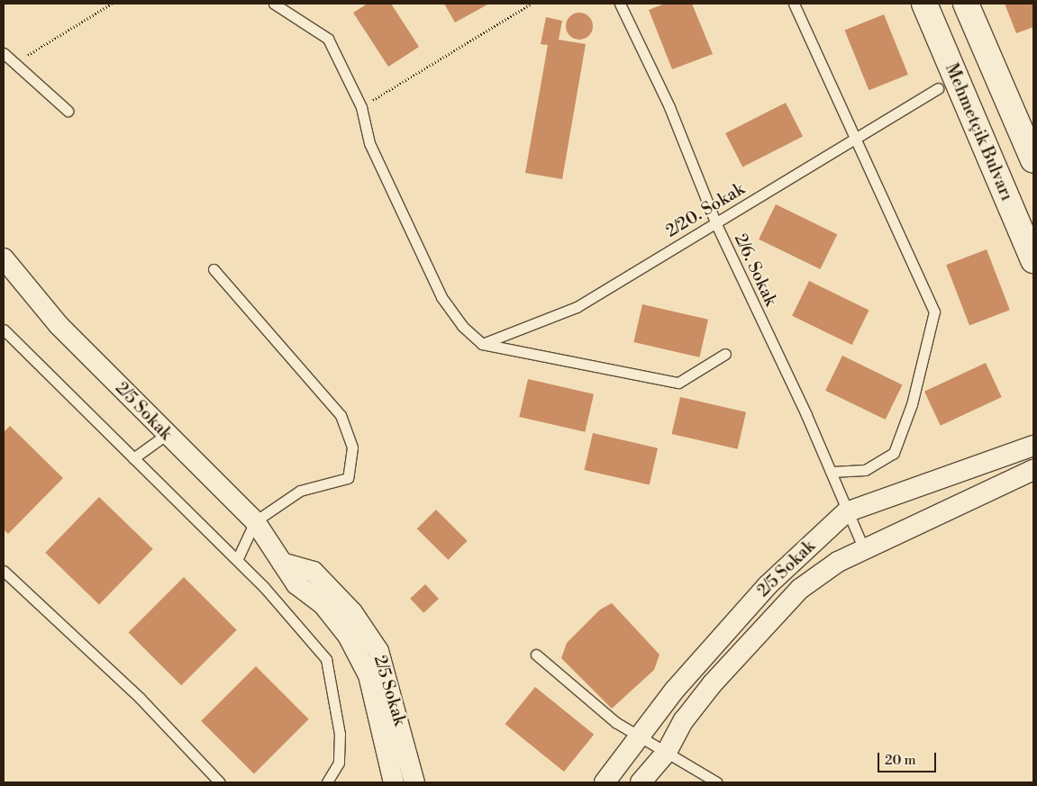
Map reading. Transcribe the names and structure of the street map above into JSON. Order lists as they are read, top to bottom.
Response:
{
  "streets": {
    "main road": ["Mehmetçik Bulvarı"],
    "street": ["2/5 Sokak"],
    "lane": ["2/20. Sokak", "2/6. Sokak"]
  },
  "crossings": [
    ["2/20. Sokak", "2/6. Sokak"],
    ["2/6. Sokak", "2/5 Sokak"]
  ],
  "scale_bar": "20 m"
}
